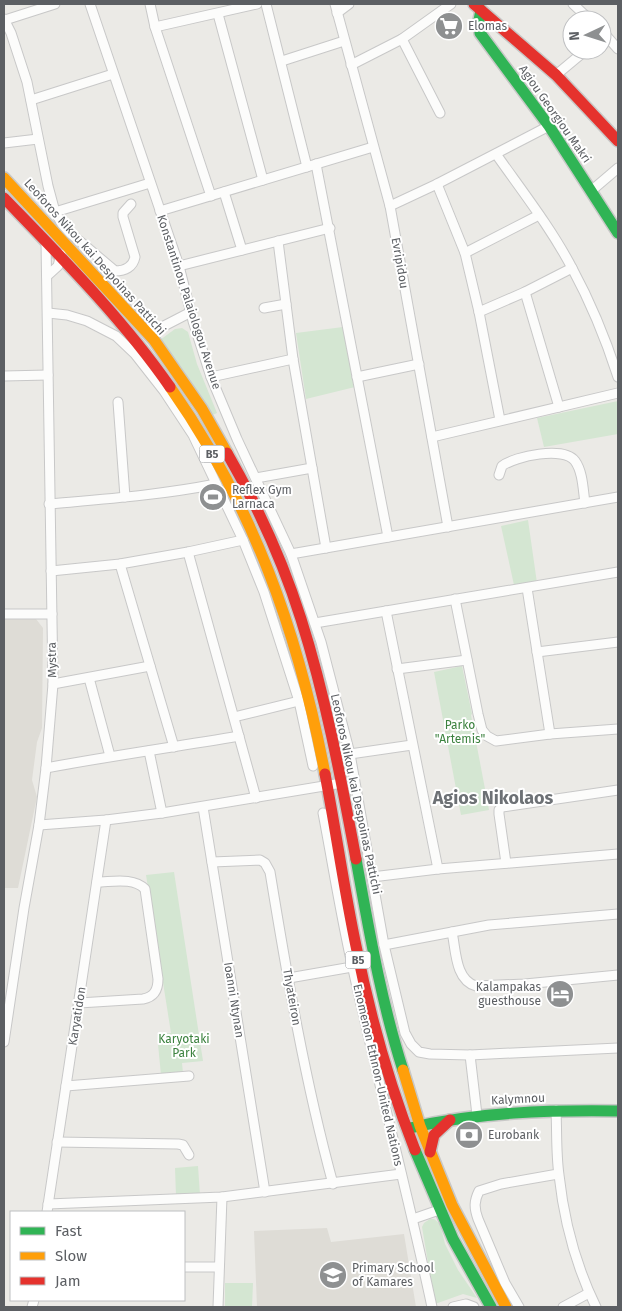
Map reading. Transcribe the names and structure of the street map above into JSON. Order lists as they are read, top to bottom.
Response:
{
  "streets": {
    "main road": [
      "Agiou Georgiou Makri",
      "Leoforos Nikou kai Despoinas Pattichi",
      "B5",
      "Kalymnou"
    ],
    "street": [
      "Evripidou",
      "Konstantinou Palaiologou Avenue",
      "Mystra",
      "Thyateiron",
      "Ioanni Ntynan",
      "Karyatidon",
      "Enomenon Ethnon-United Nations"
    ]
  },
  "crossings": [
    ["Leoforos Nikou kai Despoinas Pattichi", "Kalymnou"],
    ["B5", "Mystra"],
    ["B5", "Kalymnou"],
    ["Thyateiron", "Ioanni Ntynan"]
  ],
  "districts": ["Agios Nikolaos"],
  "parks": ["Parko \"Artemis\"", "Karyotaki Park"],
  "places": {
    "supermarket": ["Elomas"],
    "sports": ["Reflex Gym Larnaca"],
    "hotel": ["Kalampakas guesthouse"],
    "bank": ["Eurobank"],
    "school or university": ["Primary School of Kamares"]
  },
  "legend": ["Fast", "Slow", "Jam"],
  "north": "left"
}
